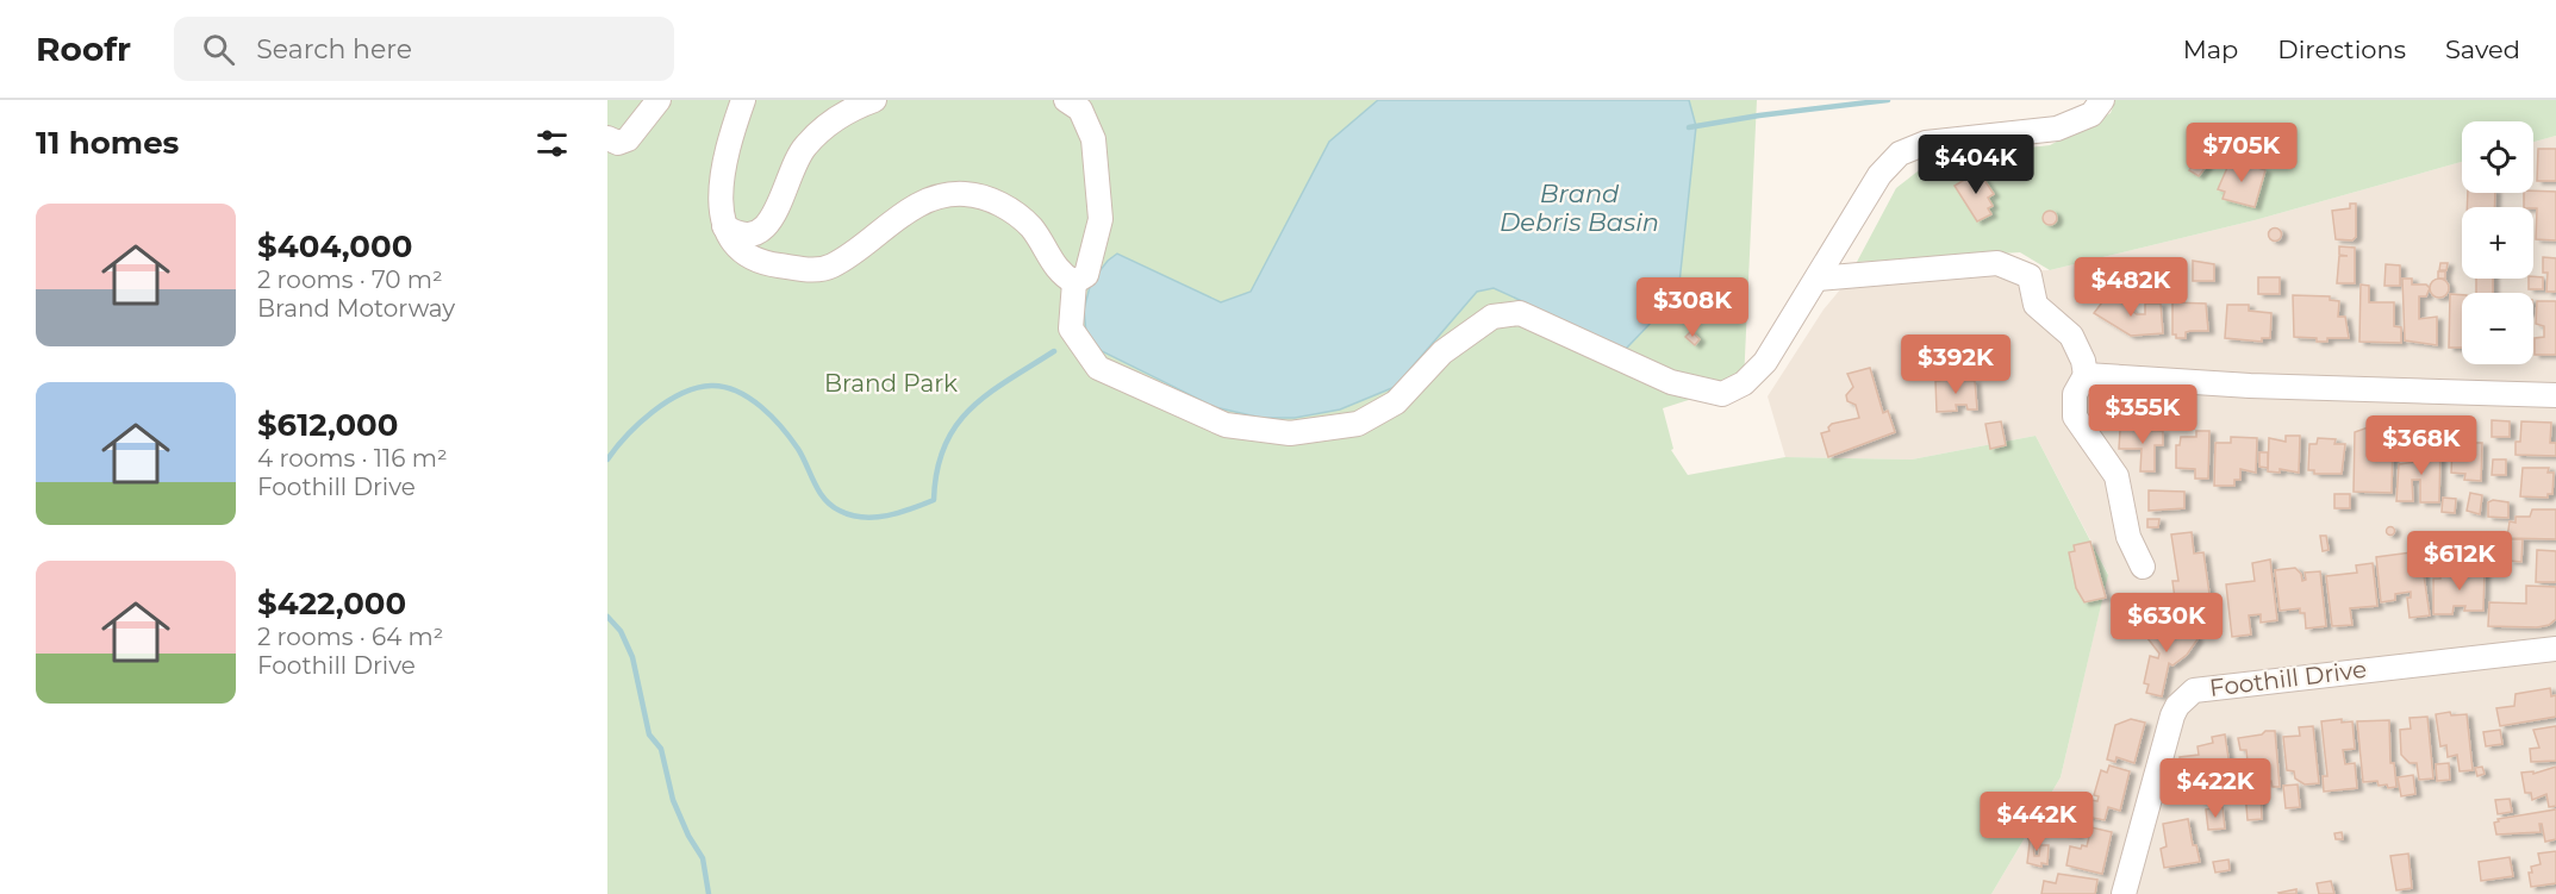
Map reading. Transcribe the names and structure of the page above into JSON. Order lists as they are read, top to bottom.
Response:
{
  "streets": {
    "street": ["Foothill Drive"]
  },
  "water": ["Brand Debris Basin"],
  "parks": ["Brand Park"],
  "page": {
    "header": "Roofr",
    "search": "Search here",
    "nav": ["Map", "Directions", "Saved"],
    "heading": "11 homes",
    "map_buttons": ["+", "−"],
    "price": [
      "$705K",
      "$404K",
      "$482K",
      "$308K",
      "$392K",
      "$355K",
      "$368K",
      "$612K",
      "$630K",
      "$422K",
      "$442K"
    ],
    "list": [
      {
        "name": "$404,000",
        "note": "2 rooms · 70 m² · Brand Motorway"
      },
      {
        "name": "$612,000",
        "note": "4 rooms · 116 m² · Foothill Drive"
      },
      {
        "name": "$422,000",
        "note": "2 rooms · 64 m² · Foothill Drive"
      }
    ]
  }
}
